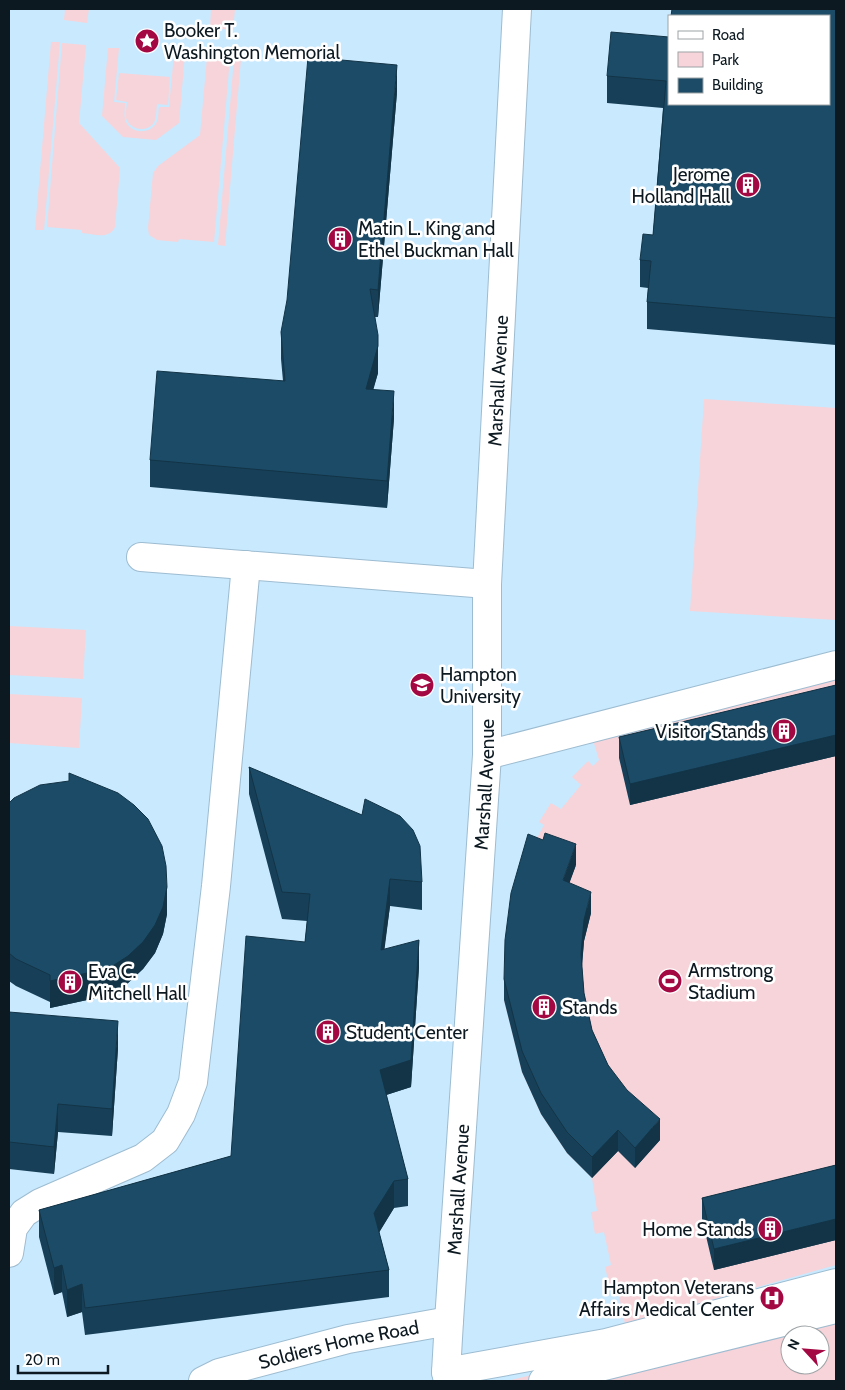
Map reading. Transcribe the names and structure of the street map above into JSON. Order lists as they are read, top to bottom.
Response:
{
  "streets": {
    "street": ["Marshall Avenue", "Soldiers Home Road"]
  },
  "crossings": [
    ["Marshall Avenue", "Soldiers Home Road"]
  ],
  "places": {
    "place": ["Booker T. Washington Memorial"],
    "building": [
      "Jerome Holland Hall",
      "Matin L. King and Ethel Buckman Hall",
      "Visitor Stands",
      "Eva C. Mitchell Hall",
      "Stands",
      "Student Center",
      "Home Stands"
    ],
    "school or university": ["Hampton University"],
    "sports": ["Armstrong Stadium"],
    "hospital": ["Hampton Veterans Affairs Medical Center"]
  },
  "legend": ["Road", "Park", "Building"],
  "scale_bar": "20 m",
  "north": "top left"
}
